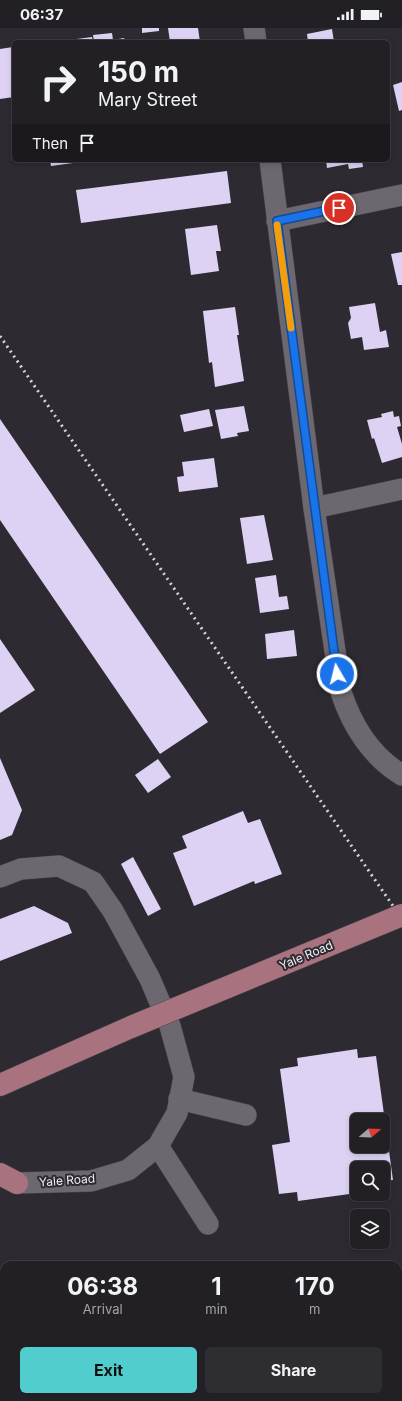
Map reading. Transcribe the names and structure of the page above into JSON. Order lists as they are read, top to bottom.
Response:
{
  "streets": {
    "main road": ["Yale Road"]
  },
  "north": "right",
  "page": {
    "status": "06:37",
    "turn": ["150 m", "Mary Street"],
    "then": "Then",
    "eta": [
      "06:38",
      "Arrival",
      "1",
      "min",
      "170",
      "m"
    ],
    "buttons": ["Exit", "Share"]
  }
}
